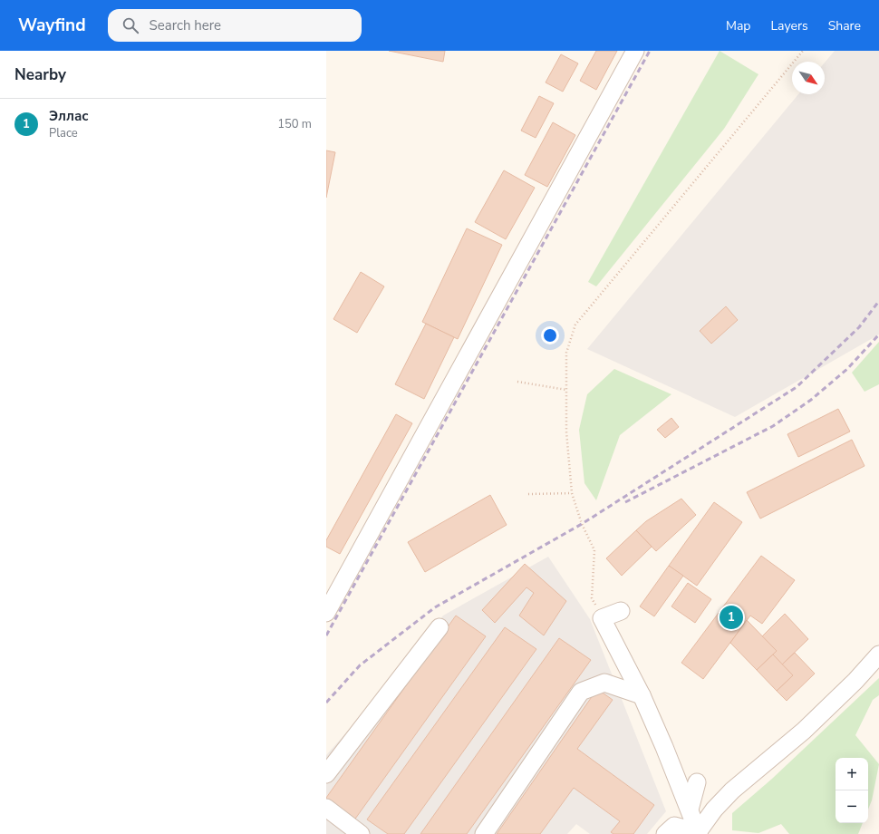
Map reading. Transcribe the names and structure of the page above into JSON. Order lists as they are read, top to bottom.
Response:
{
  "north": "bottom right",
  "page": {
    "header": "Wayfind",
    "search": "Search here",
    "nav": ["Map", "Layers", "Share"],
    "heading": "Nearby",
    "list": [
      {
        "mark": "1",
        "name": "Эллас",
        "note": "Place",
        "value": "150 m"
      }
    ],
    "pins": "1",
    "map_buttons": ["+", "−"]
  }
}
